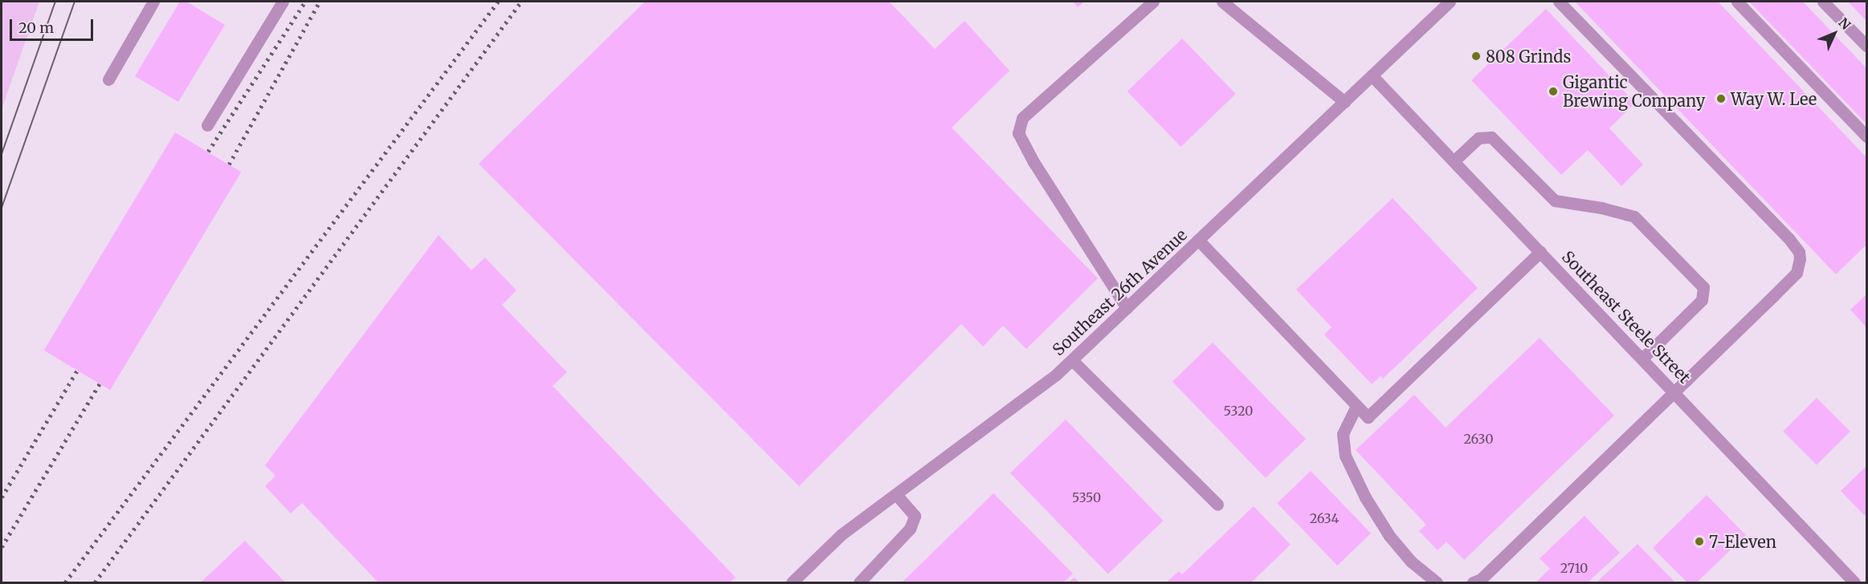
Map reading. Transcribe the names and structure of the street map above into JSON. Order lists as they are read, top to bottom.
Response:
{
  "streets": {
    "street": ["Southeast 26th Avenue", "Southeast Steele Street"]
  },
  "crossings": [
    ["Southeast 26th Avenue", "Southeast Steele Street"]
  ],
  "places": [
    "808 Grinds",
    "Gigantic Brewing Company",
    "Way W. Lee",
    "7-Eleven"
  ],
  "house_numbers": [
    "5320",
    "2630",
    "5350",
    "2634",
    "2710"
  ],
  "scale_bar": "20 m",
  "north": "top right"
}
